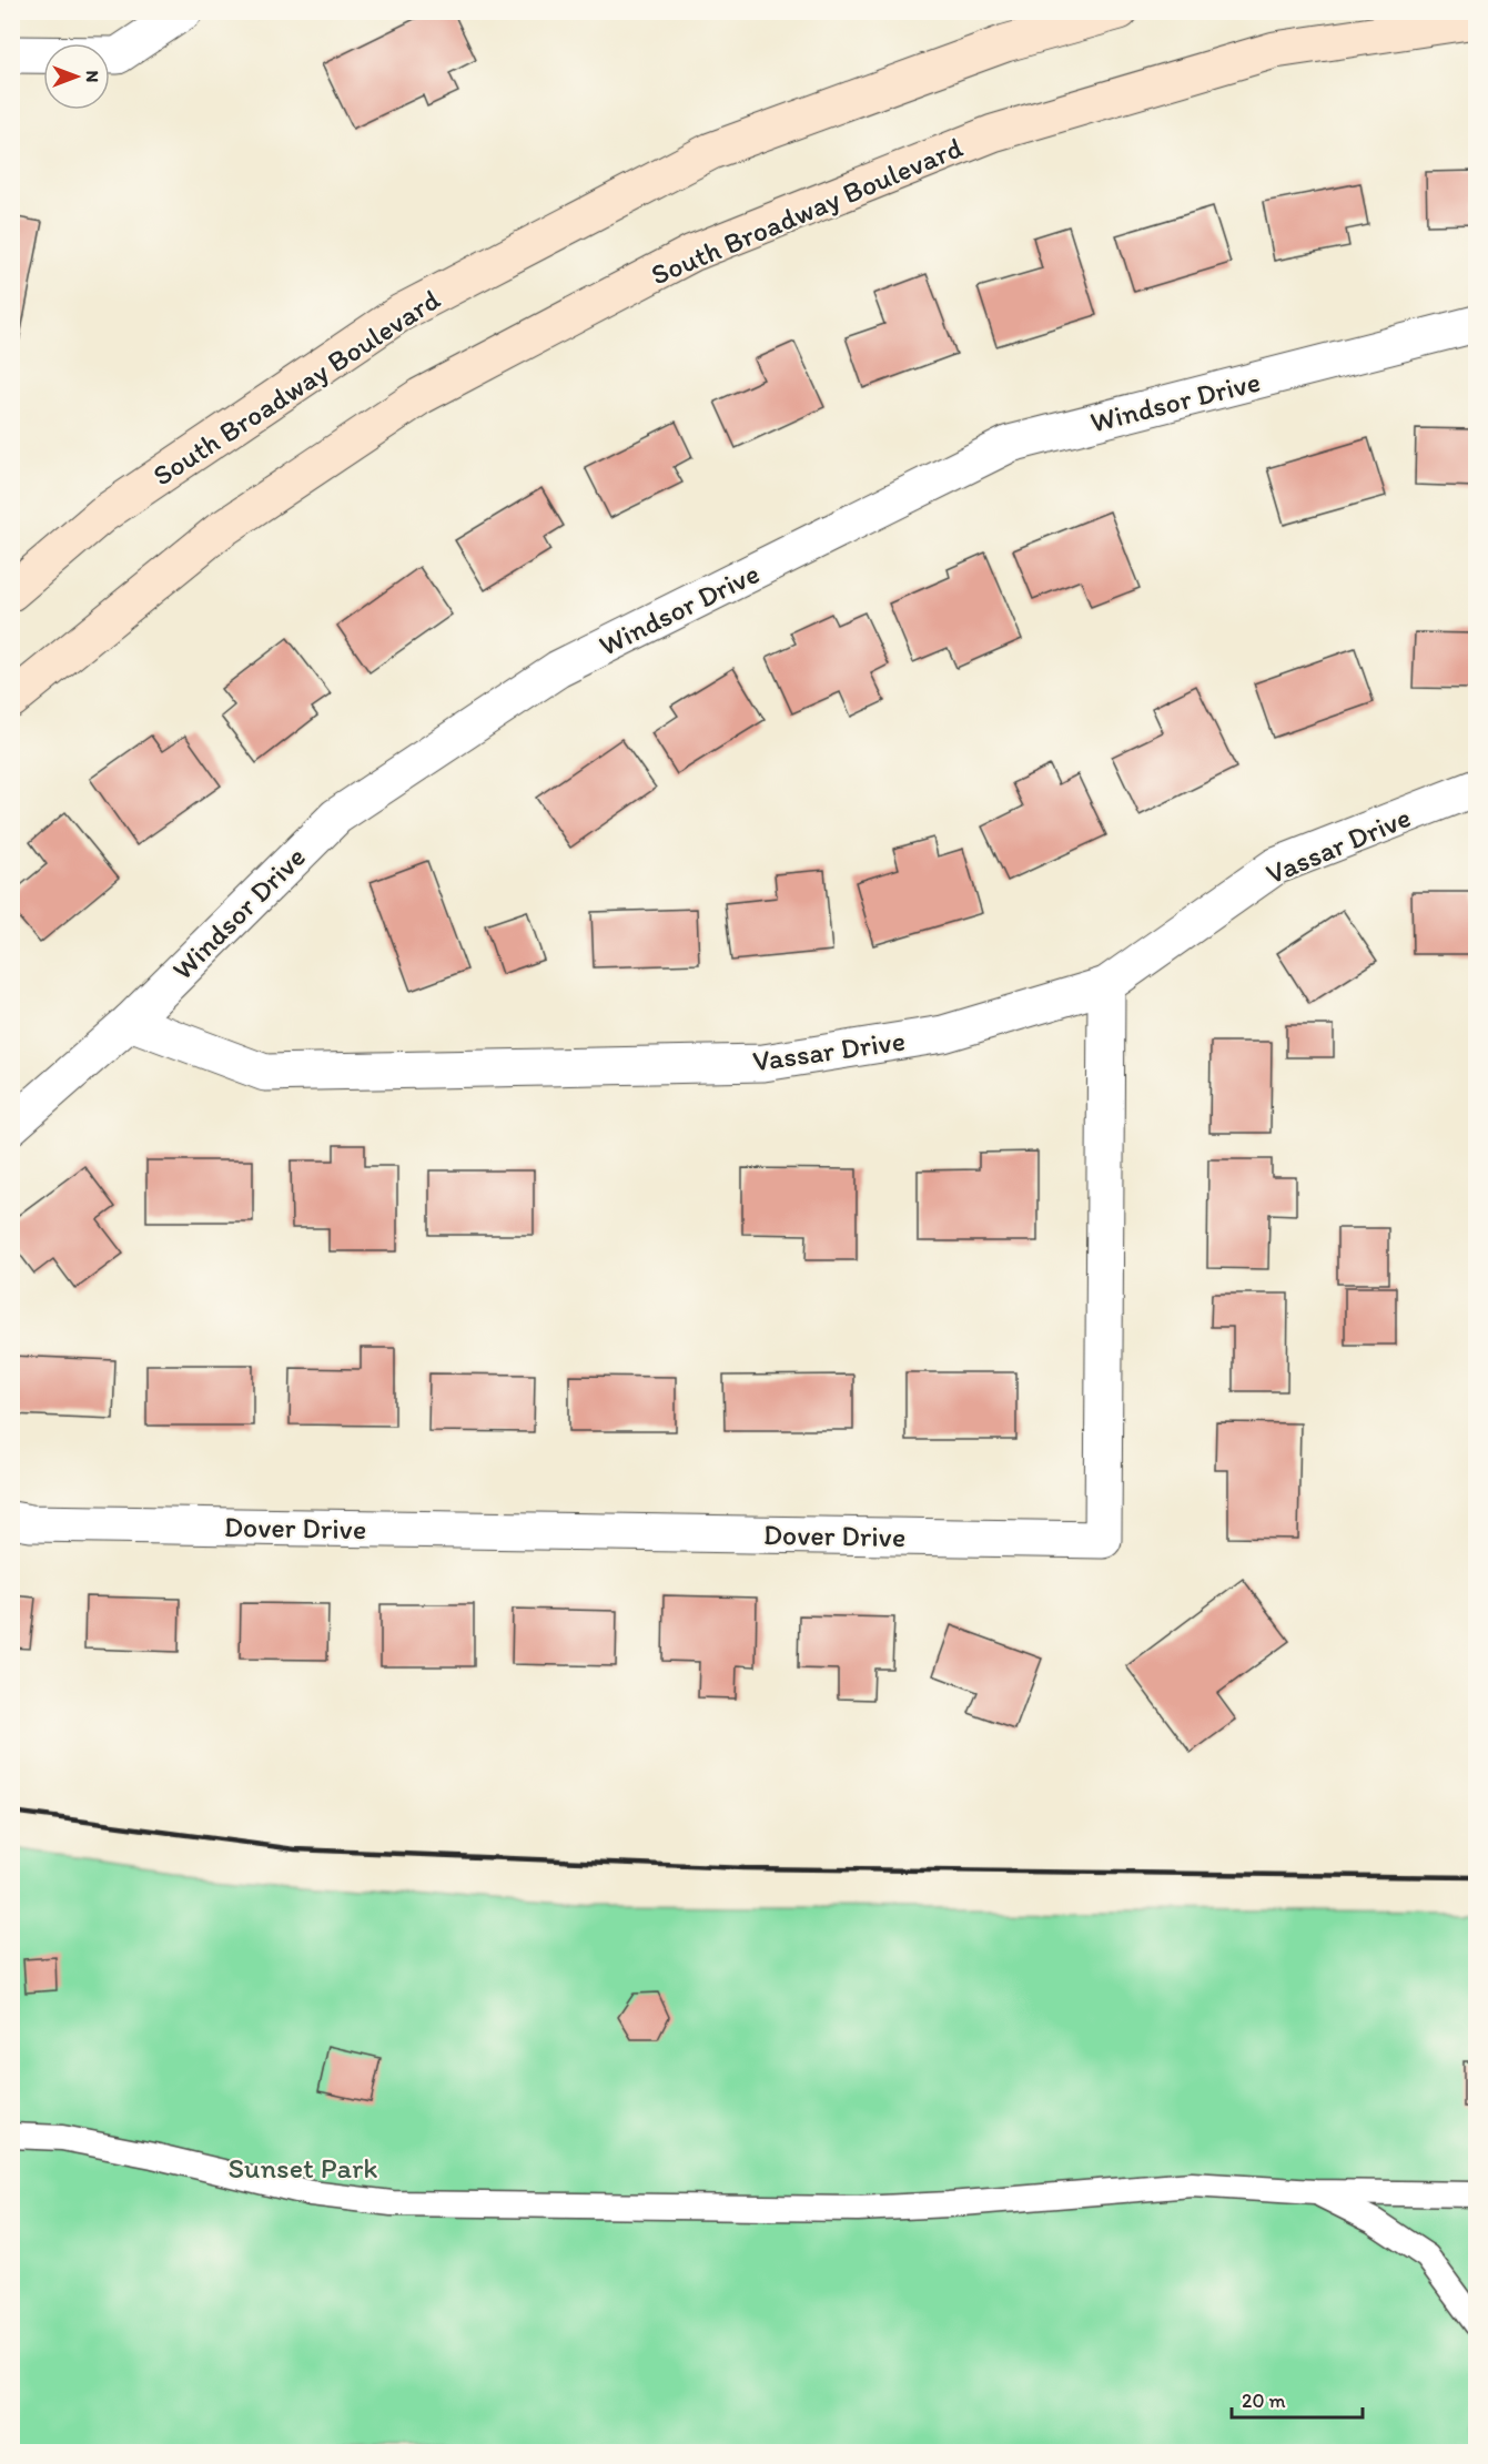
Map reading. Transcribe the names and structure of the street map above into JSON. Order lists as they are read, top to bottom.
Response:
{
  "streets": {
    "main road": ["South Broadway Boulevard"],
    "street": ["Windsor Drive", "Vassar Drive", "Dover Drive"]
  },
  "crossings": [
    ["Windsor Drive", "Vassar Drive"],
    ["Vassar Drive", "Dover Drive"]
  ],
  "parks": ["Sunset Park"],
  "scale_bar": "20 m",
  "north": "right"
}
